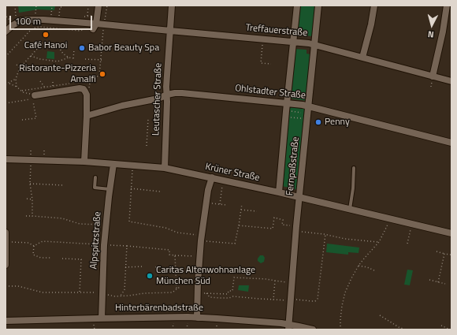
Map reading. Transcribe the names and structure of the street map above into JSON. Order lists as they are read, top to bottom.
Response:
{
  "streets": {
    "street": [
      "Treffauerstraße",
      "Ohlstadter Straße",
      "Leutascher Straße",
      "Fernpaßstraße",
      "Krüner Straße",
      "Alpspitzstraße",
      "Hinterbärenbadstraße"
    ]
  },
  "crossings": [
    ["Treffauerstraße", "Leutascher Straße"],
    ["Treffauerstraße", "Fernpaßstraße"],
    ["Ohlstadter Straße", "Leutascher Straße"],
    ["Ohlstadter Straße", "Fernpaßstraße"],
    ["Leutascher Straße", "Krüner Straße"],
    ["Fernpaßstraße", "Krüner Straße"],
    ["Fernpaßstraße", "Hinterbärenbadstraße"],
    ["Krüner Straße", "Alpspitzstraße"],
    ["Alpspitzstraße", "Hinterbärenbadstraße"]
  ],
  "places": [
    "Café Hanoi",
    "Babor Beauty Spa",
    "Ristorante-Pizzeria Amalfi",
    "Penny",
    "Caritas Altenwohnanlage München Süd"
  ],
  "scale_bar": "100 m",
  "north": "bottom"
}
